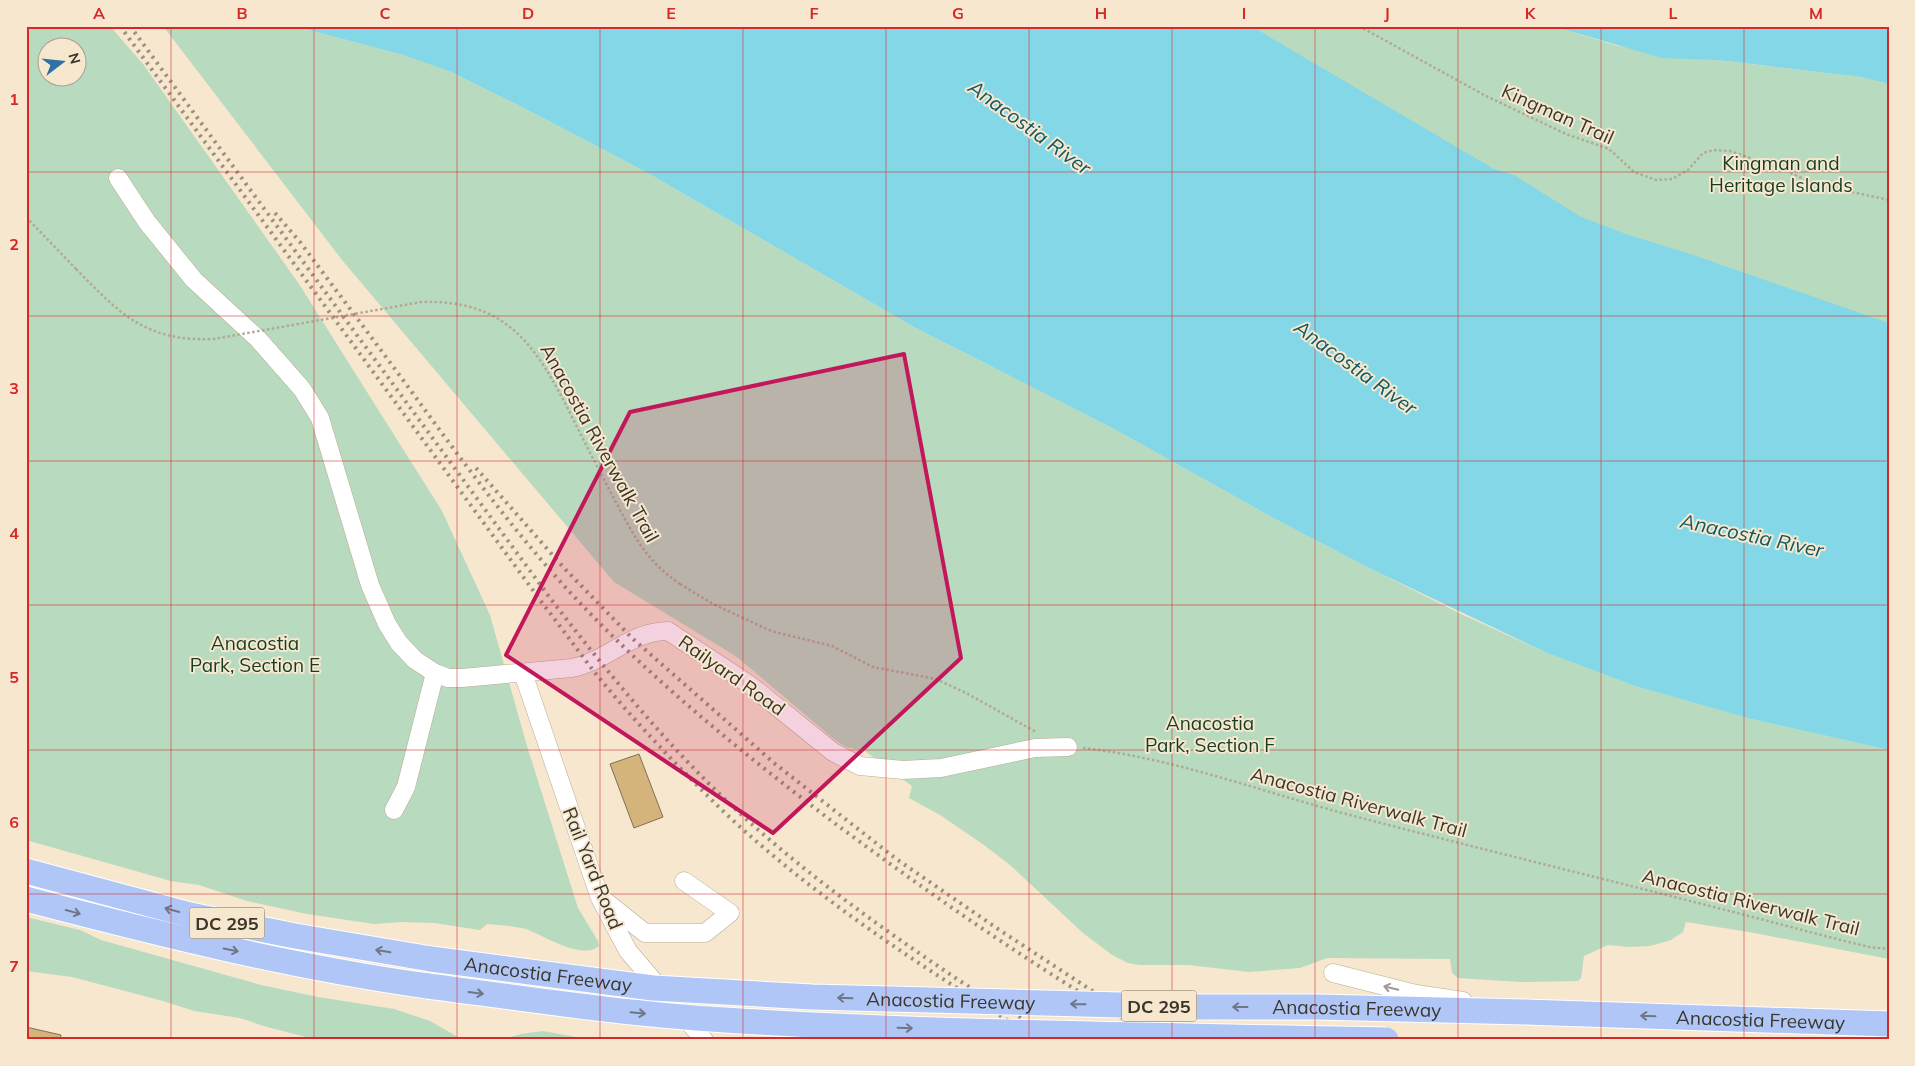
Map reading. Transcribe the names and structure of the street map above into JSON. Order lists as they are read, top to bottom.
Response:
{
  "streets": {
    "highway": ["DC 295", "Anacostia Freeway"],
    "lane": ["Railyard Road", "Rail Yard Road"],
    "path": ["Kingman Trail", "Anacostia Riverwalk Trail"]
  },
  "crossings": [
    ["Anacostia Riverwalk Trail", "Railyard Road"],
    ["Railyard Road", "Rail Yard Road"]
  ],
  "water": ["Anacostia River"],
  "parks": ["Kingman and Heritage Islands", "Anacostia Park, Section E", "Anacostia Park, Section F"],
  "north": "right",
  "grid": {
    "columns": [
      "A",
      "B",
      "C",
      "D",
      "E",
      "F",
      "G",
      "H",
      "I",
      "J",
      "K",
      "L",
      "M"
    ],
    "rows": [
      "1",
      "2",
      "3",
      "4",
      "5",
      "6",
      "7"
    ]
  }
}
